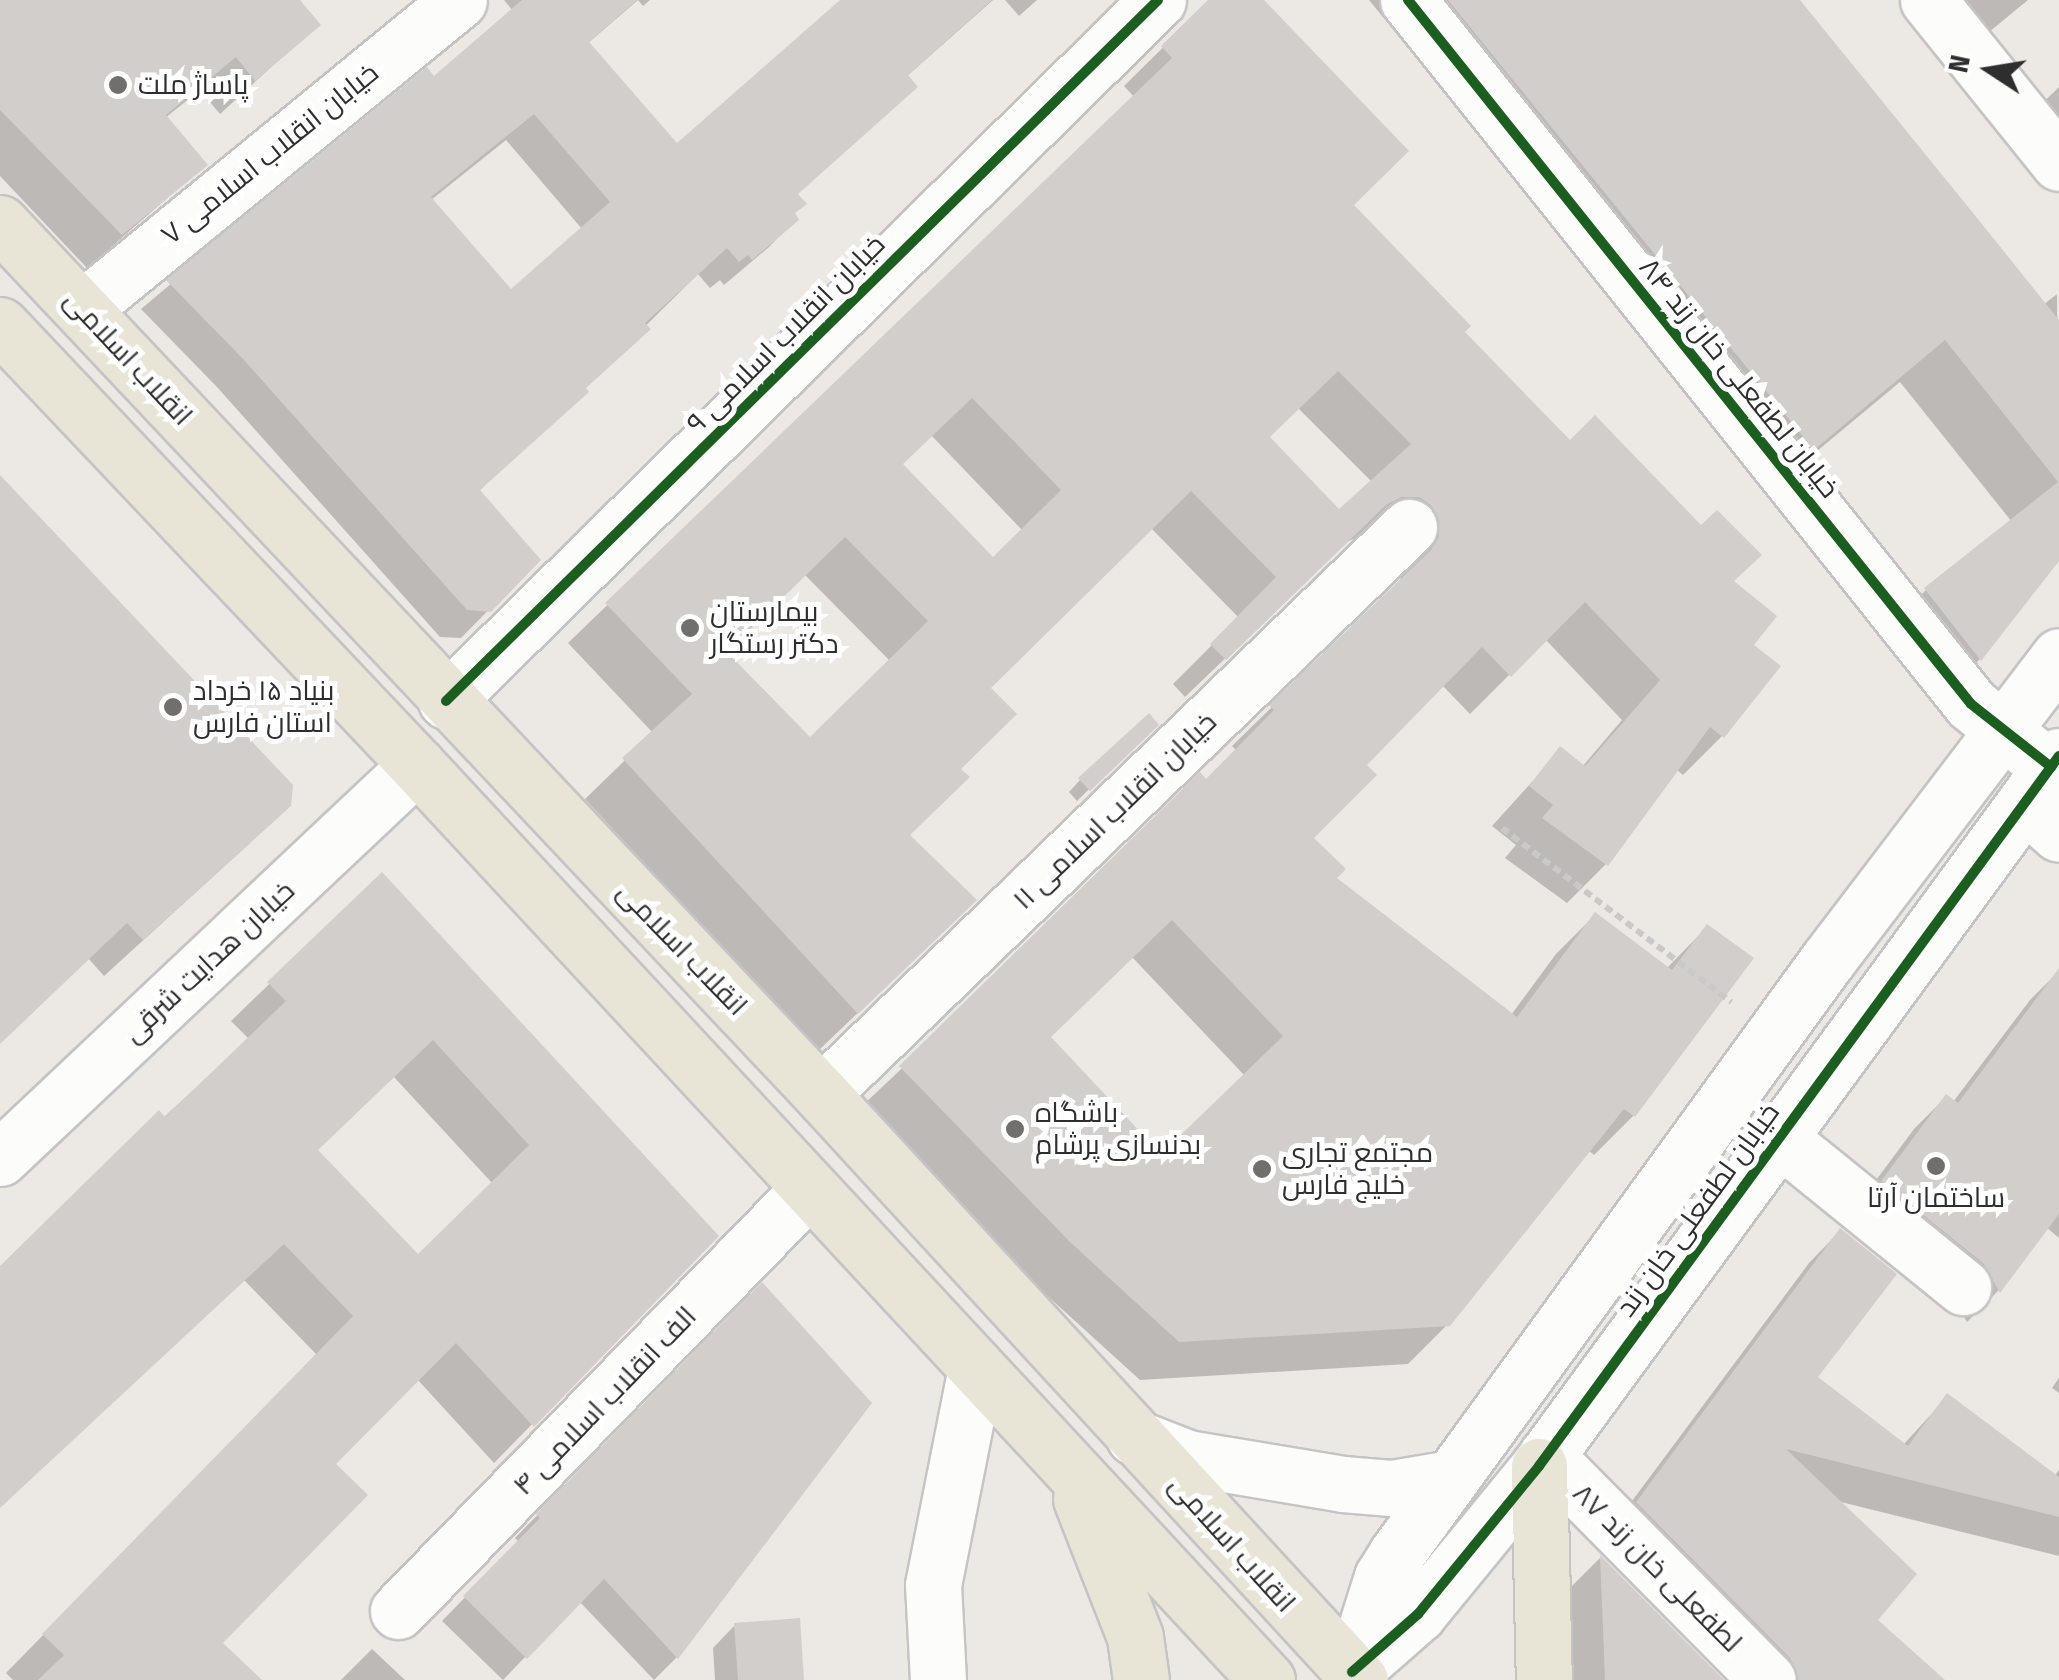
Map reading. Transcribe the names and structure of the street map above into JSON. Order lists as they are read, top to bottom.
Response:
{
  "streets": {
    "main road": ["انقلاب اسلامی"],
    "street": [
      "خیابان انقلاب اسلامی ۷",
      "خیابان انقلاب اسلامی ۹",
      "خیابان لطفعلی خان زند ۸۴",
      "خیابان انقلاب اسلامی ۱۱",
      "خیابان هدایت شرقی",
      "خیابان لطفعلی خان زند",
      "۴ الف انقلاب اسلامی",
      "لطفعلی خان زند ۸۷"
    ]
  },
  "crossings": [
    ["خیابان انقلاب اسلامی ۷", "انقلاب اسلامی"],
    ["خیابان انقلاب اسلامی ۹", "انقلاب اسلامی"],
    ["انقلاب اسلامی", "خیابان انقلاب اسلامی ۱۱"],
    ["انقلاب اسلامی", "خیابان لطفعلی خان زند"],
    ["خیابان لطفعلی خان زند ۸۴", "خیابان لطفعلی خان زند"],
    ["خیابان لطفعلی خان زند", "لطفعلی خان زند ۸۷"]
  ],
  "places": [
    "پاساژ ملت",
    "بیمارستان دکتر رستگار",
    "بنیاد ۱۵ خرداد استان فارس",
    "باشگاه بدنسازی پرشام",
    "ساختمان آرتا",
    "مجتمع تجاری خلیج فارس"
  ],
  "north": "left"
}
